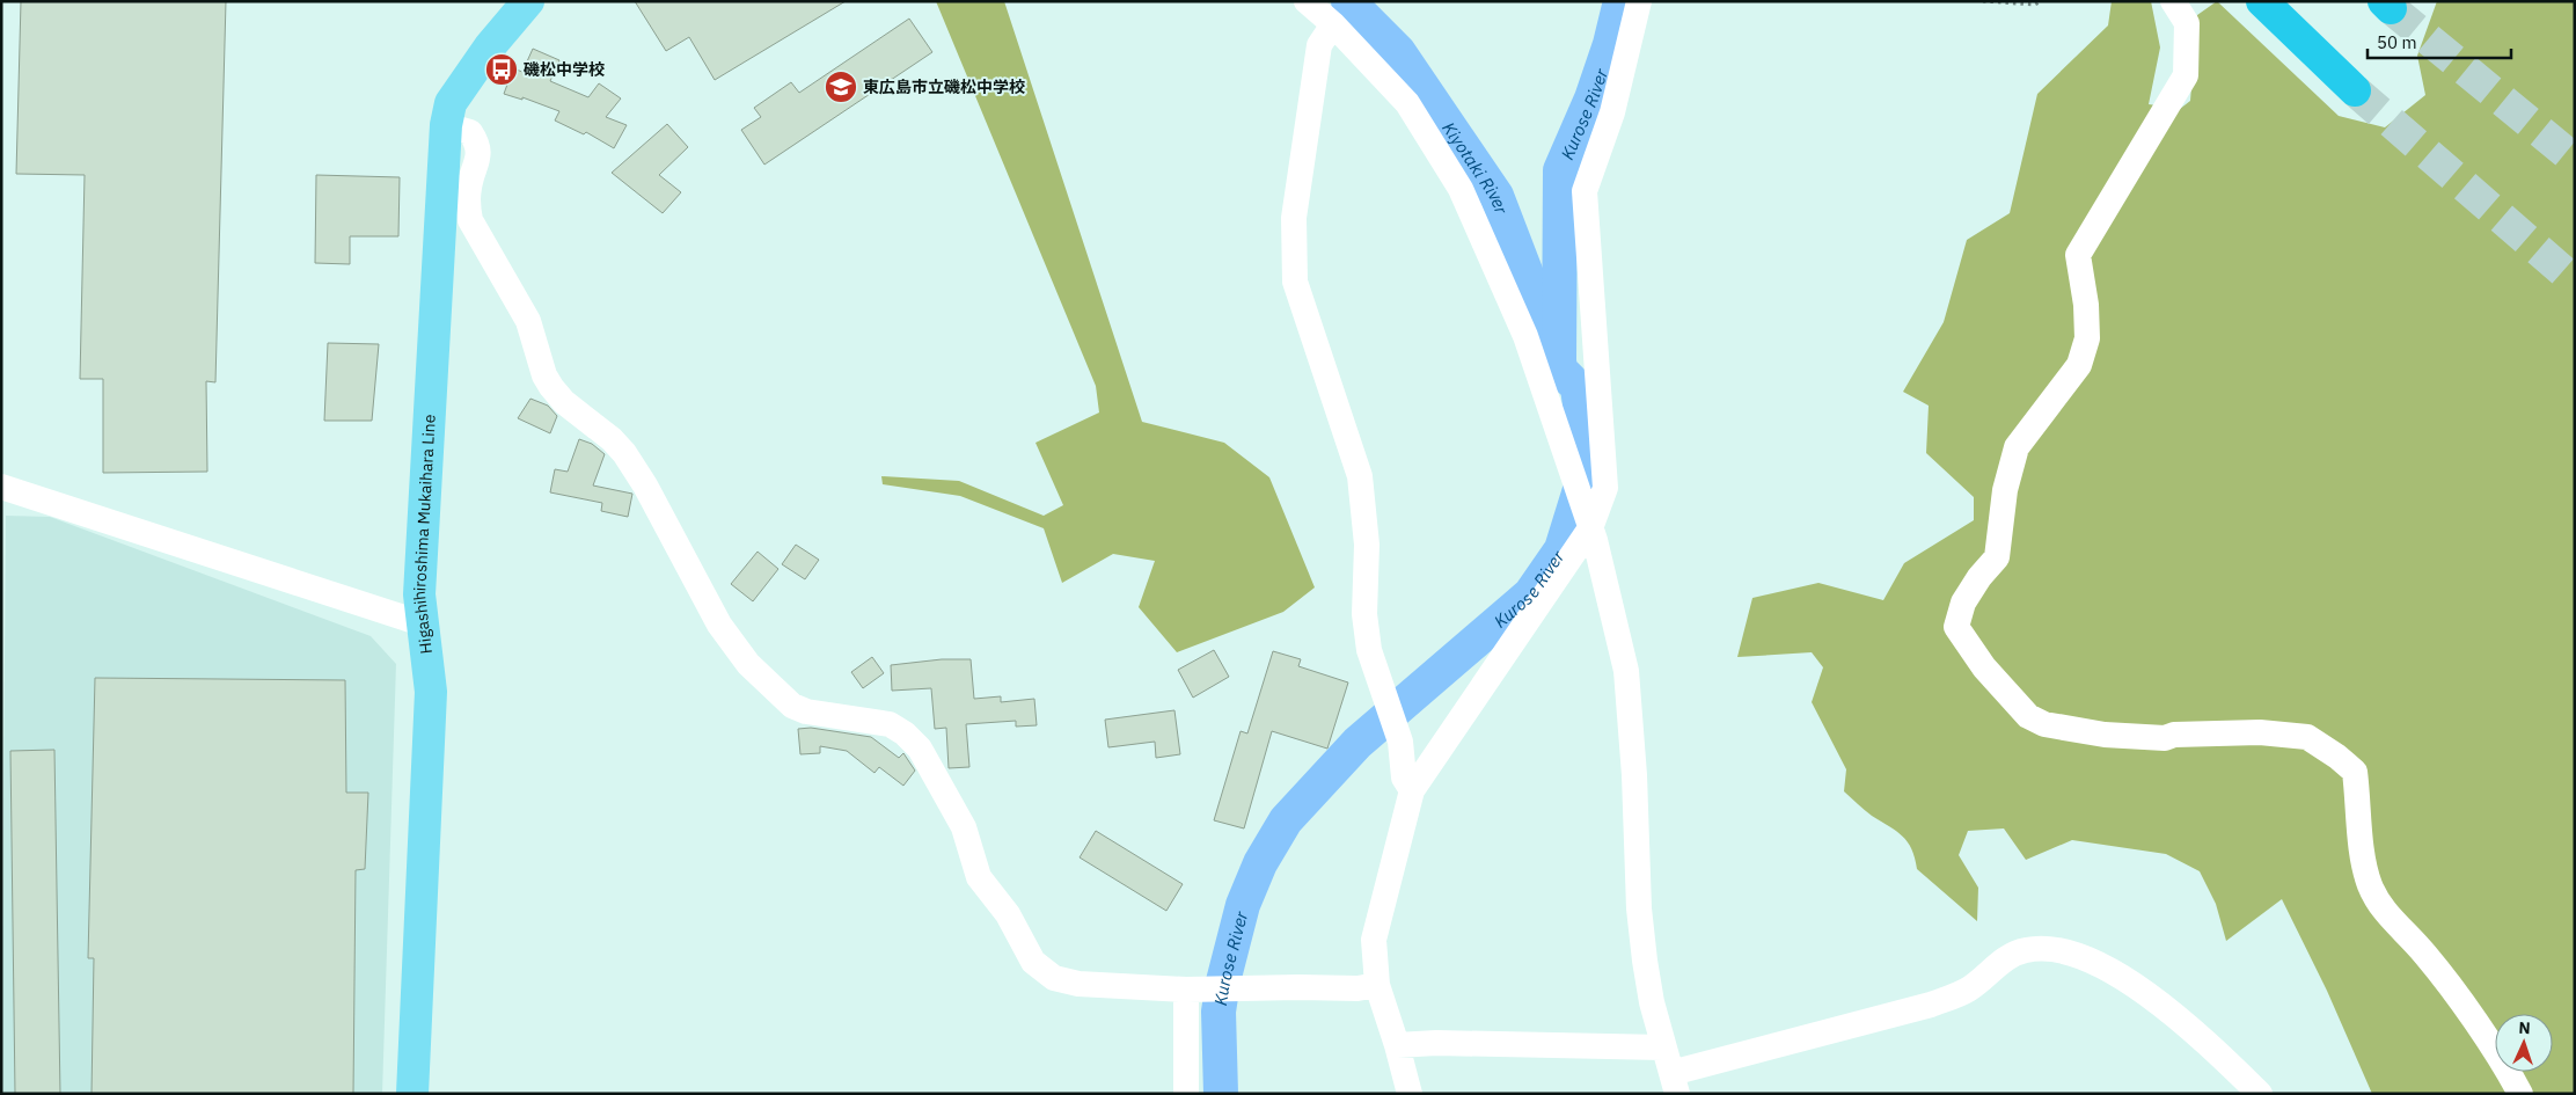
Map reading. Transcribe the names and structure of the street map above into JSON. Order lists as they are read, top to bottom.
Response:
{
  "streets": {
    "main road": ["Higashihiroshima Mukaihara Line"]
  },
  "water": ["Kurose River", "Kiyotaki River"],
  "places": {
    "bus stop": ["磯松中学校"],
    "school or university": ["東広島市立磯松中学校"]
  },
  "scale_bar": "50 m",
  "north": "top"
}
